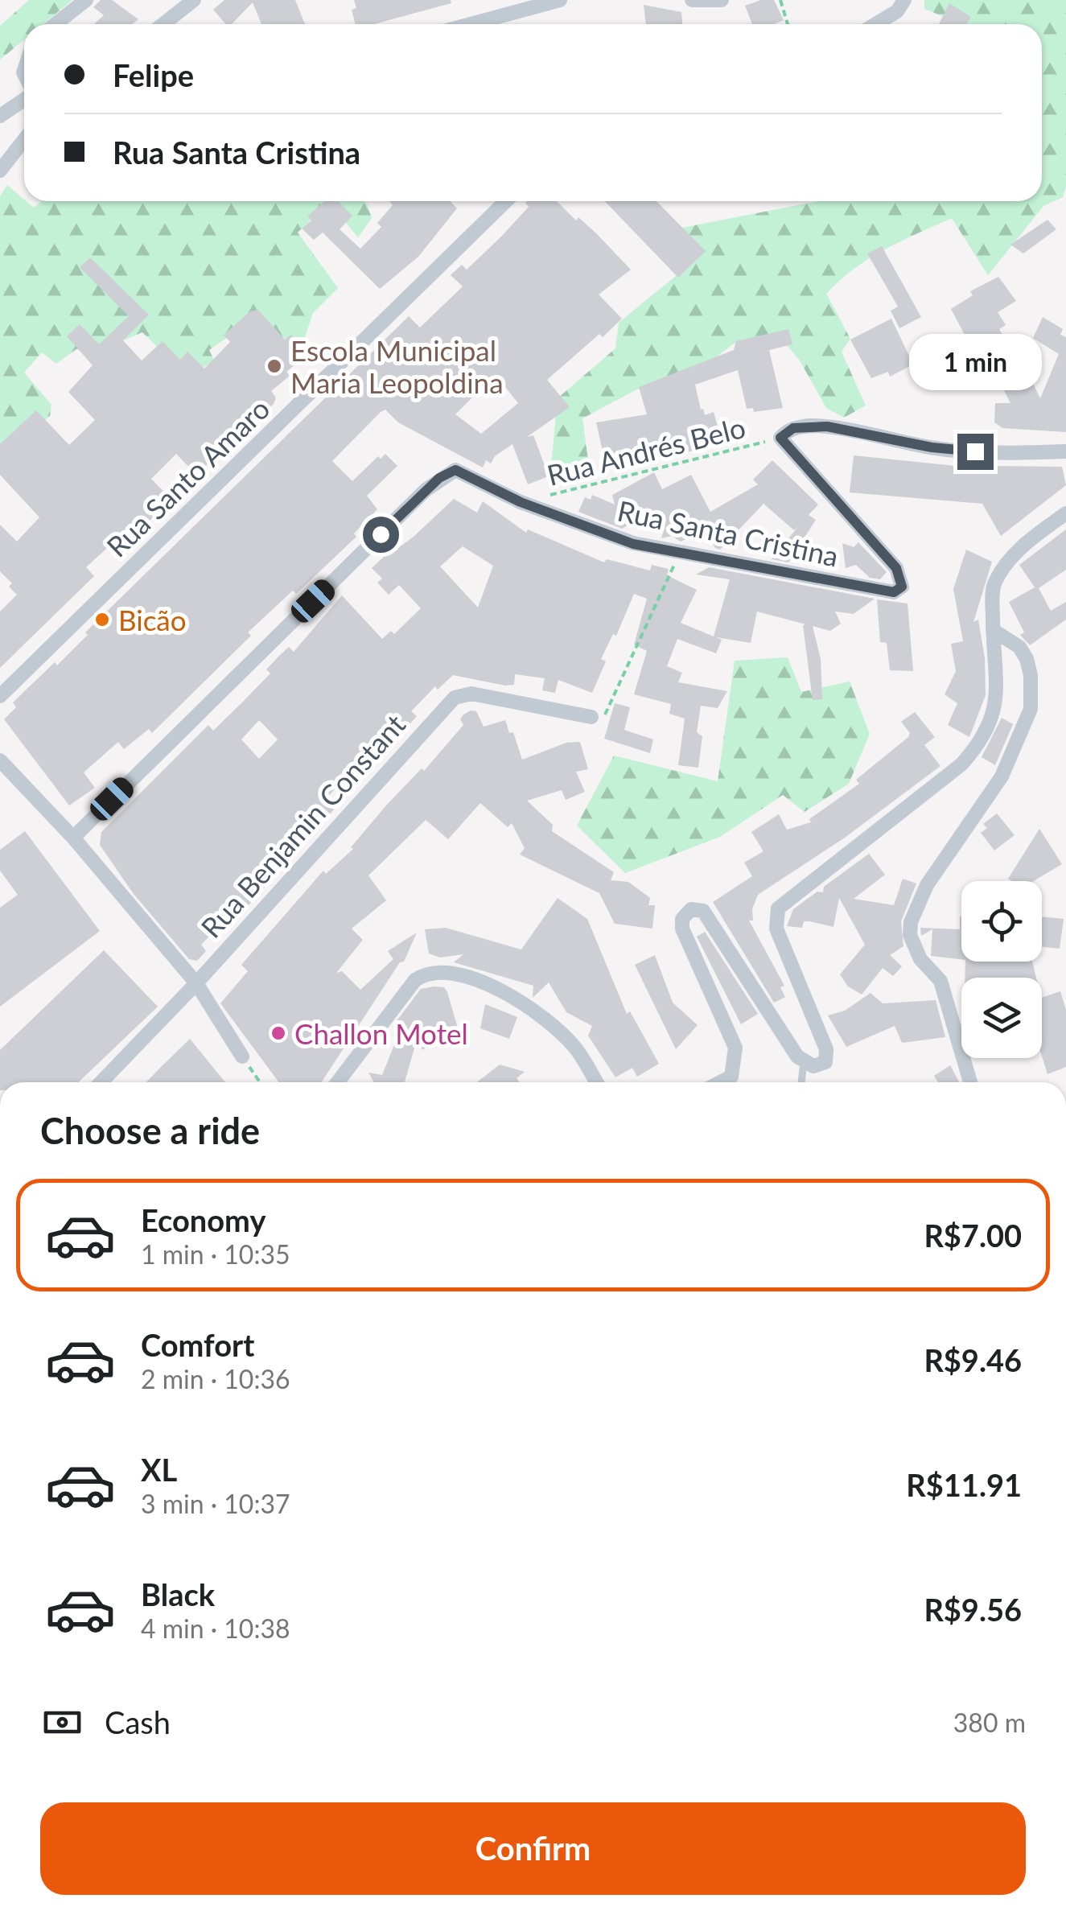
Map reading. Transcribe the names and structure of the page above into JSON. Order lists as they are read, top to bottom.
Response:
{
  "streets": {
    "street": ["Rua Santo Amaro", "Rua Santa Cristina", "Rua Benjamin Constant"],
    "path": ["Rua Andrés Belo"]
  },
  "crossings": [
    ["Rua Andrés Belo", "Rua Santa Cristina"]
  ],
  "places": ["Escola Municipal Maria Leopoldina", "Bicão", "Challon Motel"],
  "page": {
    "banner": ["Felipe", "Rua Santa Cristina"],
    "bubble": "1 min",
    "heading": "Choose a ride",
    "list": [
      {
        "name": "Economy",
        "note": "1 min · 10:35",
        "value": "R$7.00"
      },
      {
        "name": "Comfort",
        "note": "2 min · 10:36",
        "value": "R$9.46"
      },
      {
        "name": "XL",
        "note": "3 min · 10:37",
        "value": "R$11.91"
      },
      {
        "name": "Black",
        "note": "4 min · 10:38",
        "value": "R$9.56"
      }
    ],
    "pay": ["Cash", "380 m"],
    "buttons": "Confirm"
  }
}
